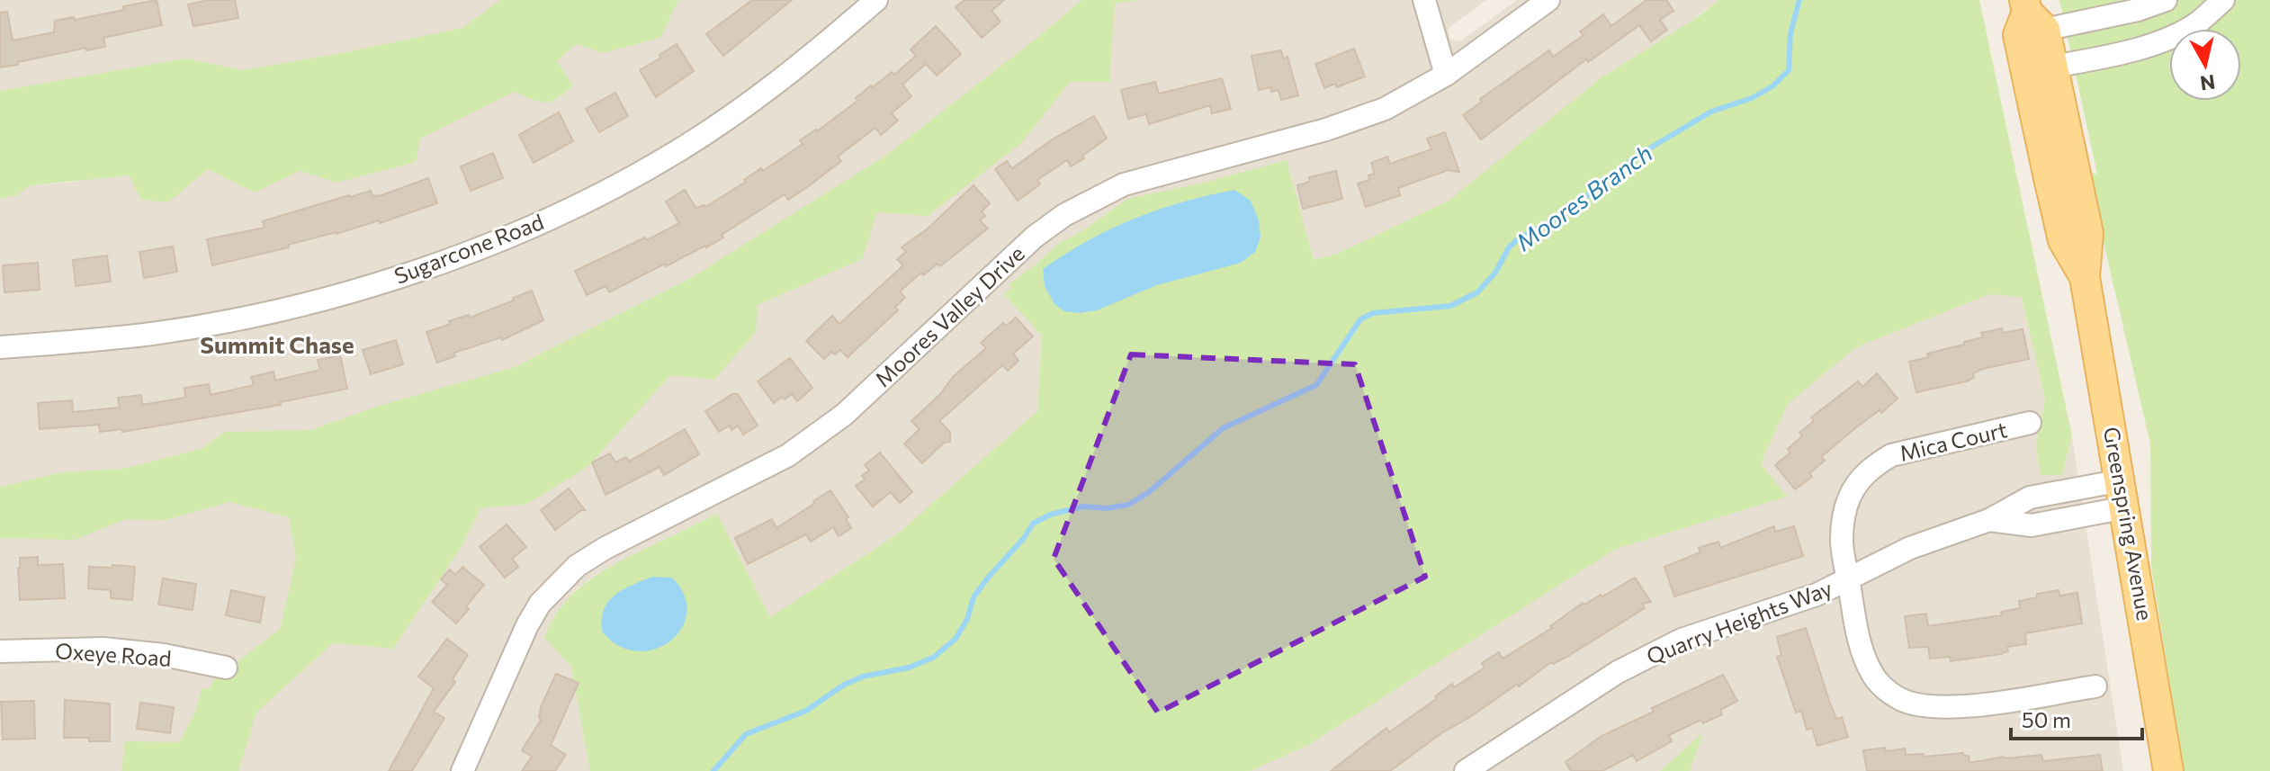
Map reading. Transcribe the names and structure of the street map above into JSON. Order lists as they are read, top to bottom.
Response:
{
  "streets": {
    "main road": ["Greenspring Avenue"],
    "street": [
      "Sugarcone Road",
      "Moores Valley Drive",
      "Mica Court",
      "Quarry Heights Way",
      "Oxeye Road"
    ]
  },
  "crossings": [
    ["Mica Court", "Quarry Heights Way"],
    ["Greenspring Avenue", "Quarry Heights Way"]
  ],
  "districts": ["Summit Chase"],
  "water": ["Moores Branch"],
  "scale_bar": "50 m",
  "north": "bottom"
}
